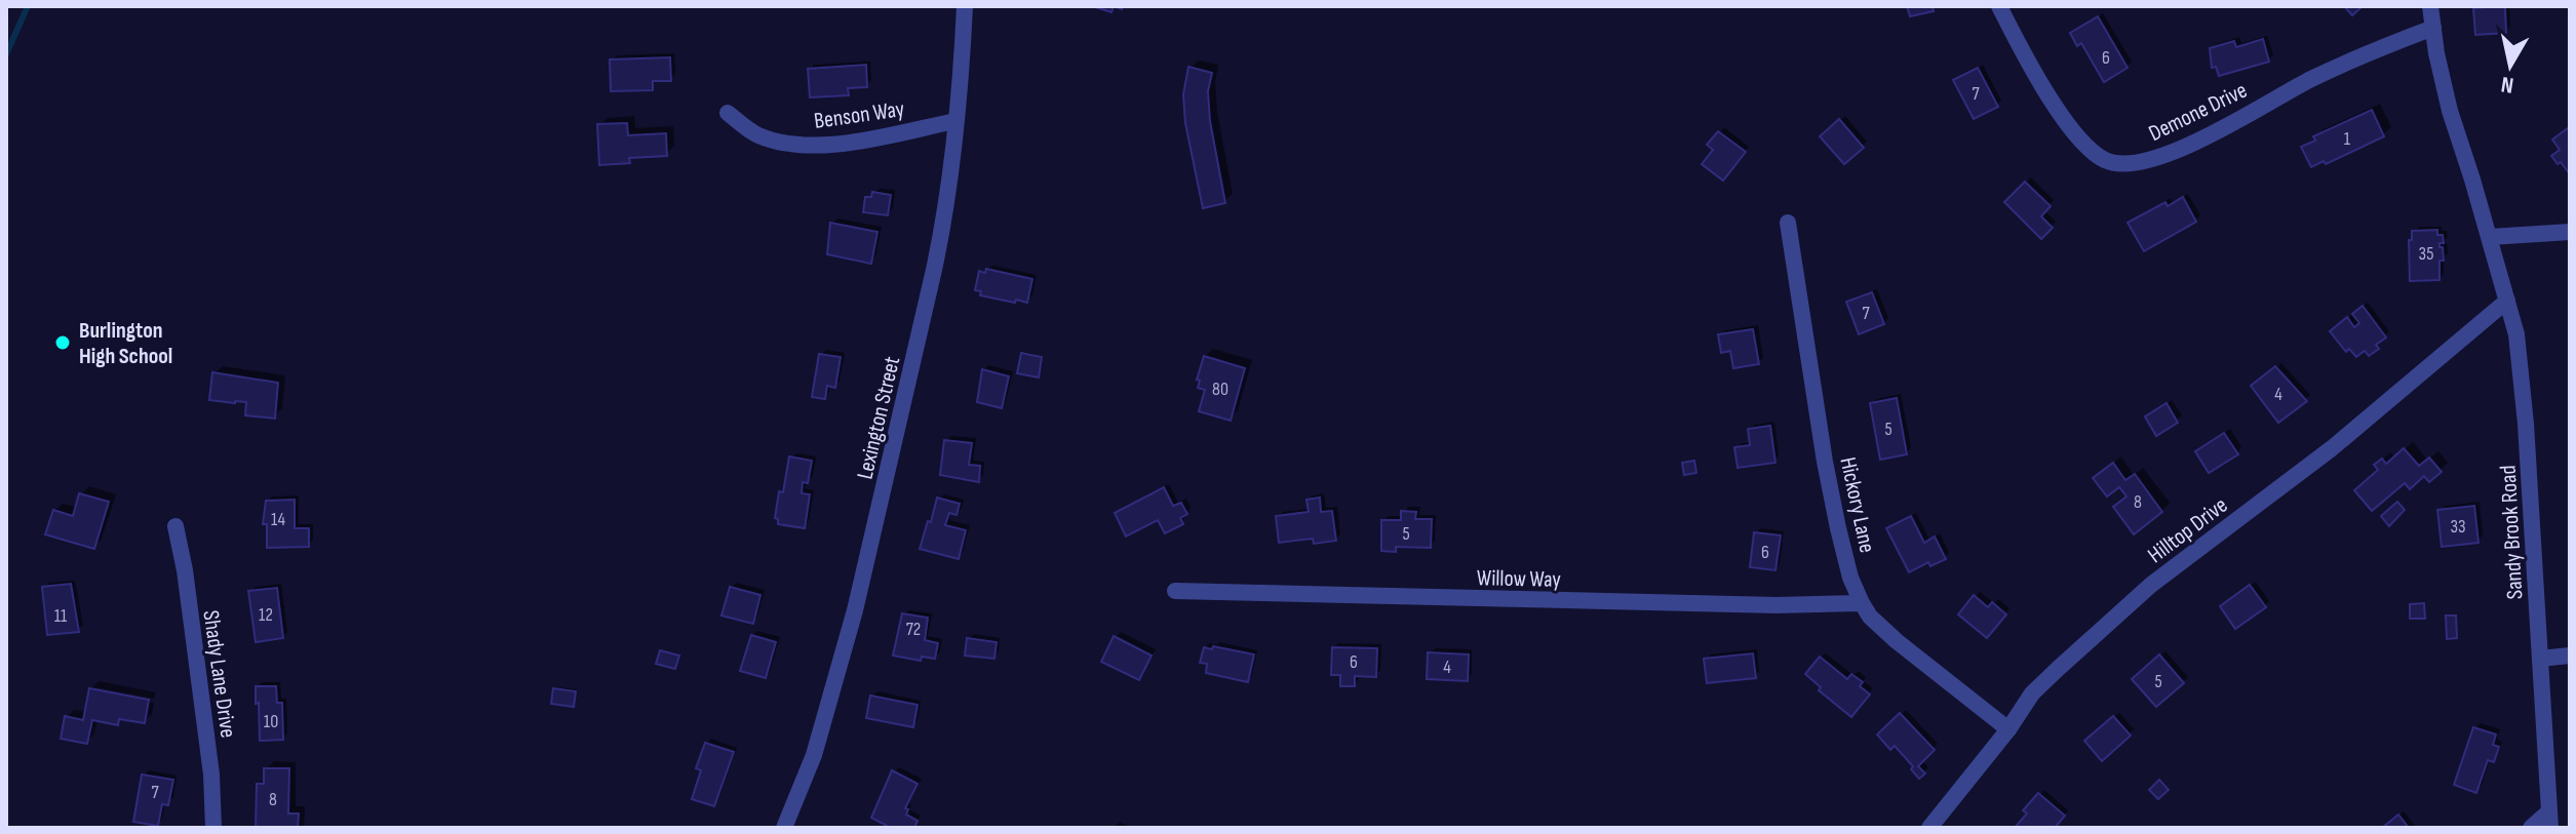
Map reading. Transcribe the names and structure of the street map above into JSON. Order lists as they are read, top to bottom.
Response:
{
  "streets": {
    "street": [
      "Demone Drive",
      "Benson Way",
      "Lexington Street",
      "Hickory Lane",
      "Hilltop Drive",
      "Sandy Brook Road",
      "Willow Way",
      "Shady Lane Drive"
    ]
  },
  "crossings": [
    ["Demone Drive", "Sandy Brook Road"],
    ["Benson Way", "Lexington Street"],
    ["Hickory Lane", "Hilltop Drive"],
    ["Hickory Lane", "Willow Way"],
    ["Hilltop Drive", "Sandy Brook Road"]
  ],
  "places": ["Burlington High School"],
  "house_numbers": [
    "6",
    "7",
    "1",
    "35",
    "7",
    "80",
    "4",
    "5",
    "8",
    "14",
    "33",
    "5",
    "6",
    "12",
    "11",
    "72",
    "6",
    "4",
    "5",
    "10",
    "7",
    "8"
  ],
  "north": "bottom"
}
